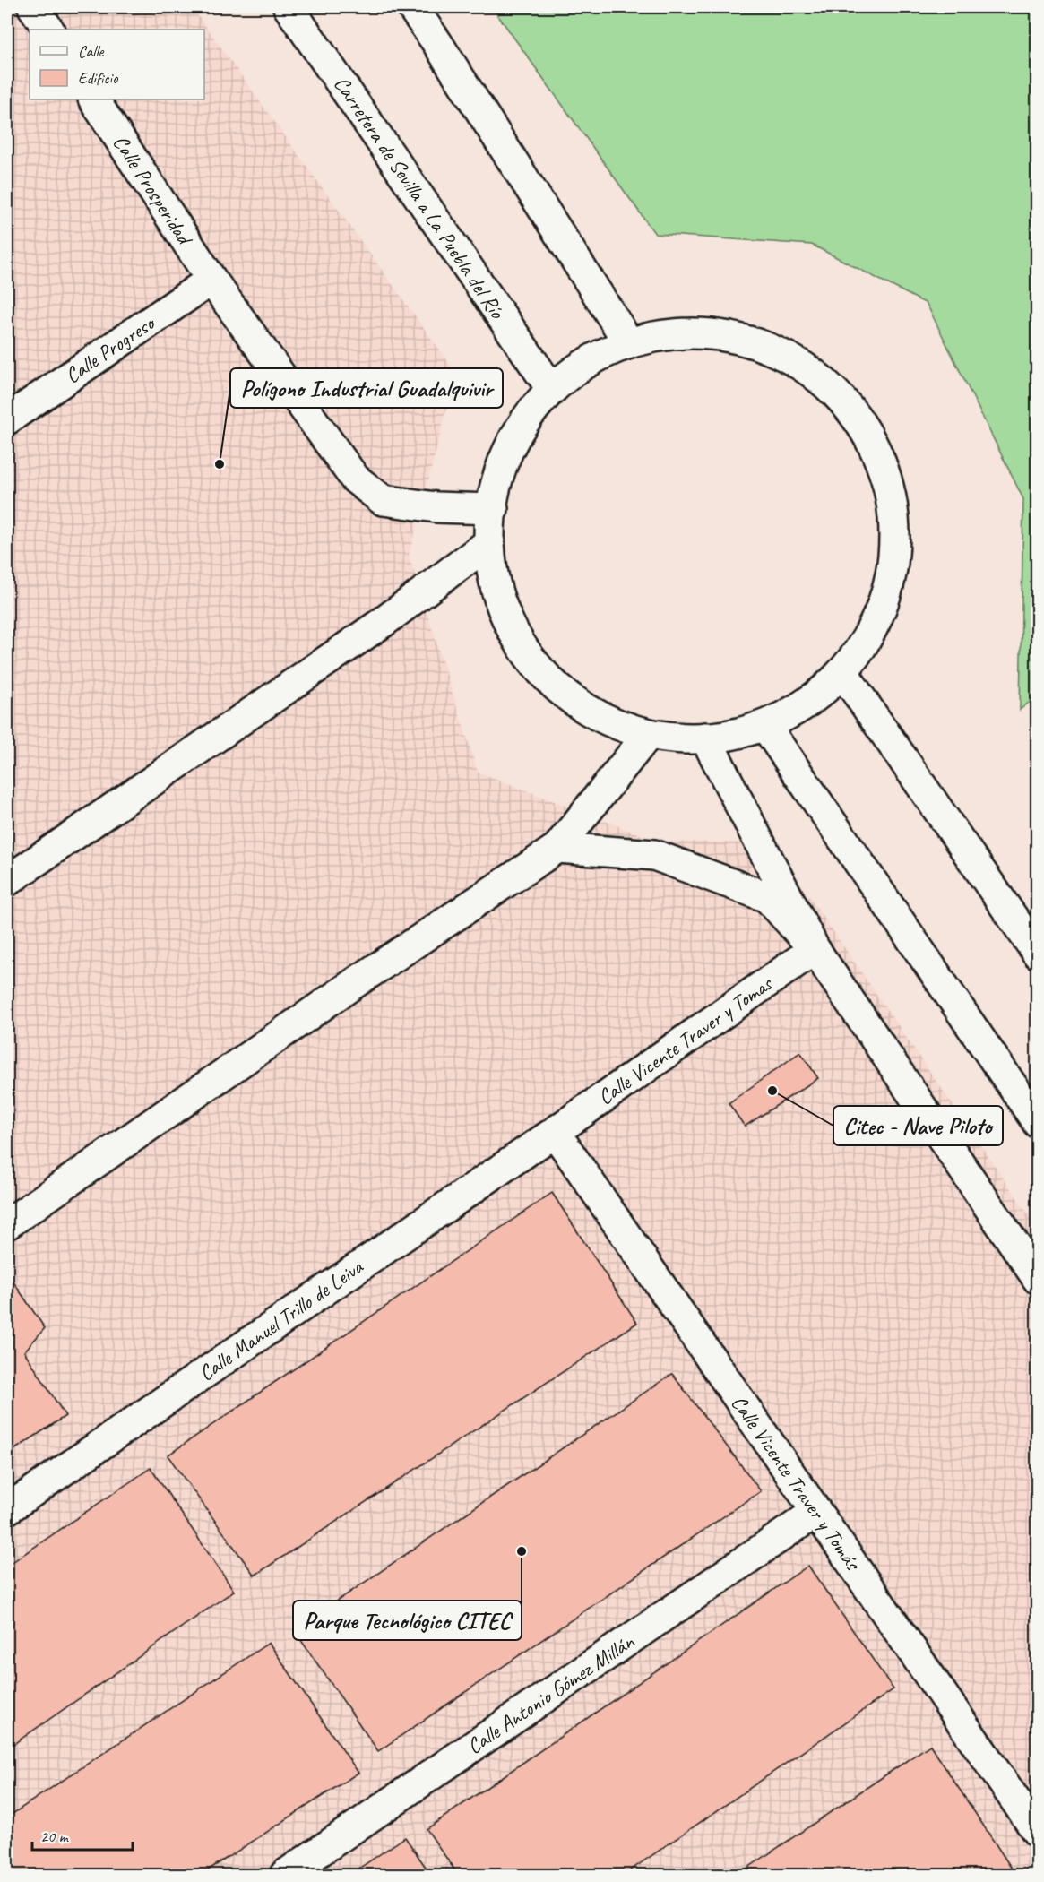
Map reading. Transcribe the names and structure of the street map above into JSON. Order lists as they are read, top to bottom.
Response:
{
  "streets": {
    "street": [
      "Calle Prosperidad",
      "Carretera de Sevilla a La Puebla del Río",
      "Calle Progreso",
      "Calle Vicente Traver y Tomas",
      "Calle Manuel Trillo de Leiva",
      "Calle Vicente Traver y Tomás",
      "Calle Antonio Gómez Millán"
    ]
  },
  "crossings": [
    ["Calle Prosperidad", "Calle Progreso"],
    ["Calle Vicente Traver y Tomas", "Calle Manuel Trillo de Leiva"],
    ["Calle Vicente Traver y Tomas", "Calle Vicente Traver y Tomás"],
    ["Calle Manuel Trillo de Leiva", "Calle Vicente Traver y Tomás"],
    ["Calle Vicente Traver y Tomás", "Calle Antonio Gómez Millán"]
  ],
  "places": ["Polígono Industrial Guadalquivir", "Citec - Nave Piloto", "Parque Tecnológico CITEC"],
  "legend": ["Calle", "Edificio"],
  "scale_bar": "20 m"
}
